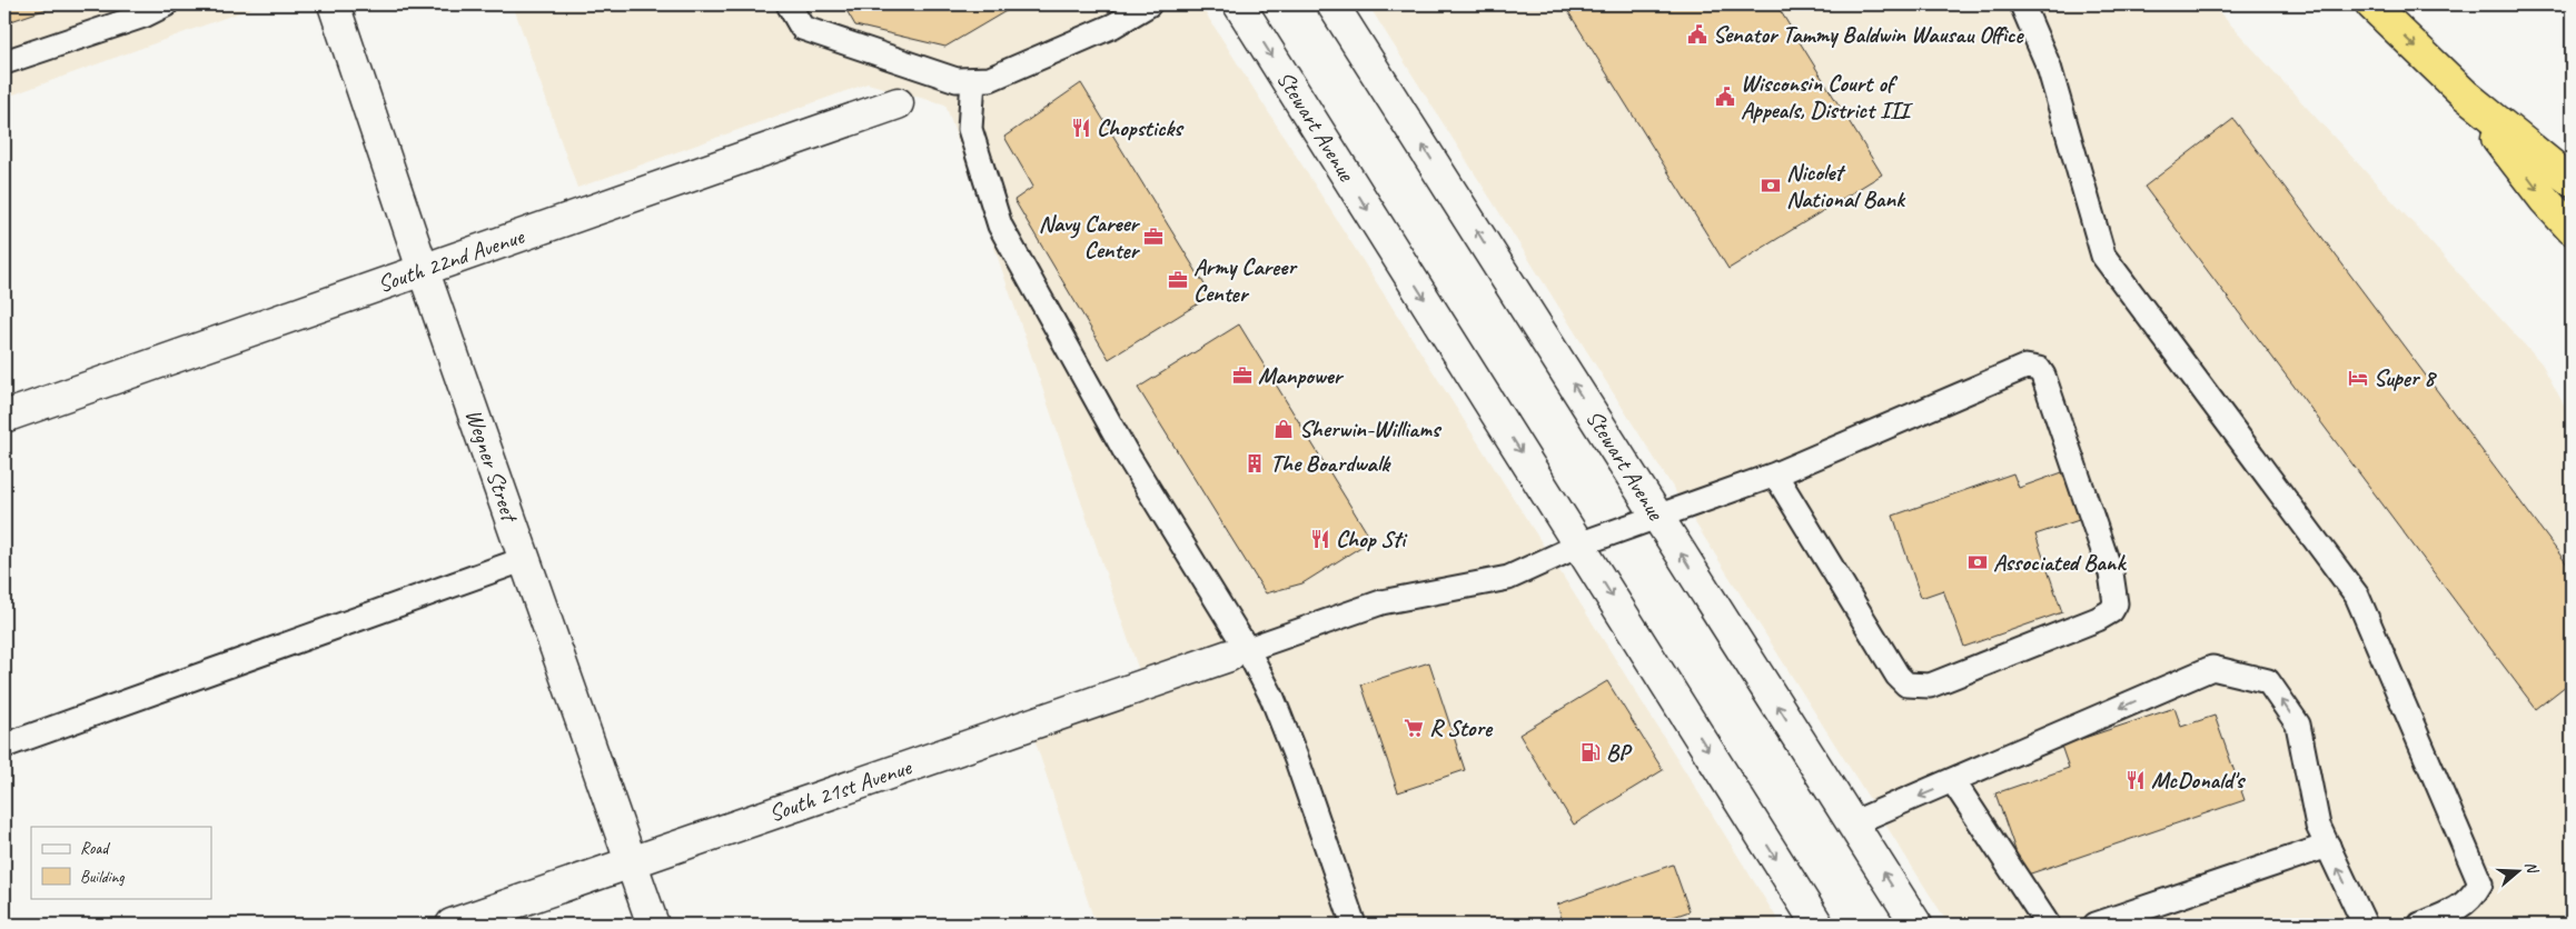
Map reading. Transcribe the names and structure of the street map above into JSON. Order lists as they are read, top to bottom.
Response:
{
  "streets": {
    "street": [
      "Stewart Avenue",
      "South 22nd Avenue",
      "Wegner Street",
      "South 21st Avenue"
    ]
  },
  "crossings": [
    ["South 22nd Avenue", "Wegner Street"],
    ["Wegner Street", "South 21st Avenue"]
  ],
  "places": {
    "public building": ["Senator Tammy Baldwin Wausau Office", "Wisconsin Court of Appeals, District III"],
    "restaurant": ["Chopsticks", "Chop Sti", "McDonald's"],
    "bank": ["Nicolet National Bank", "Associated Bank"],
    "office": ["Navy Career Center", "Army Career Center", "Manpower"],
    "hotel": ["Super 8"],
    "shop": ["Sherwin-Williams"],
    "building": ["The Boardwalk"],
    "supermarket": ["R Store"],
    "fuel station": ["BP"]
  },
  "legend": ["Road", "Building"],
  "north": "right"
}
